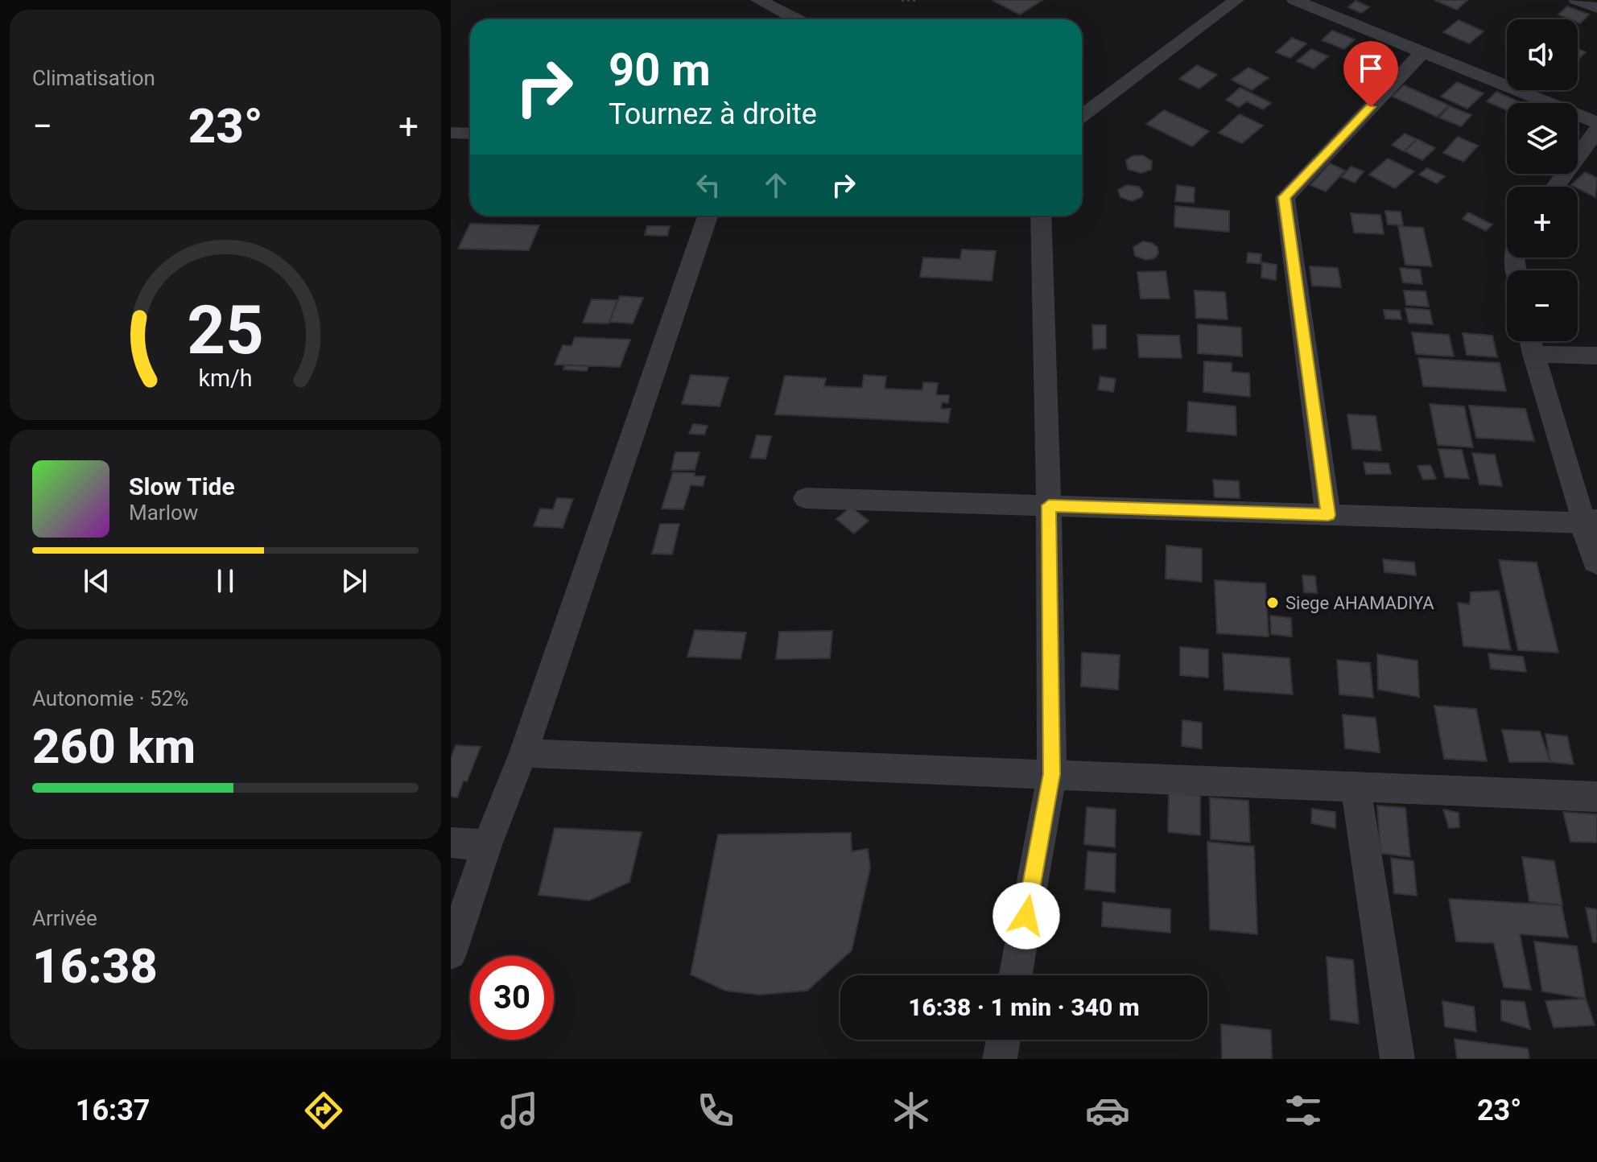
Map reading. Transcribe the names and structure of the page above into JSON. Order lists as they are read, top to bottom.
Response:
{
  "places": ["Siege AHAMADIYA"],
  "page": {
    "tile": [
      "Climatisation",
      ["Autonomie · 52%", "260 km"],
      ["Arrivée", "16:38"]
    ],
    "map_buttons": ["+", "−"],
    "turn": ["90 m", "Tournez à droite"],
    "heat": ["−", "23°", "+"],
    "song": ["Slow Tide", "Marlow"],
    "limit": "30",
    "trip": "16:38 · 1 min · 340 m",
    "tabs": ["16:37", "23°"],
    "gauge": ["25", "km/h"]
  }
}
